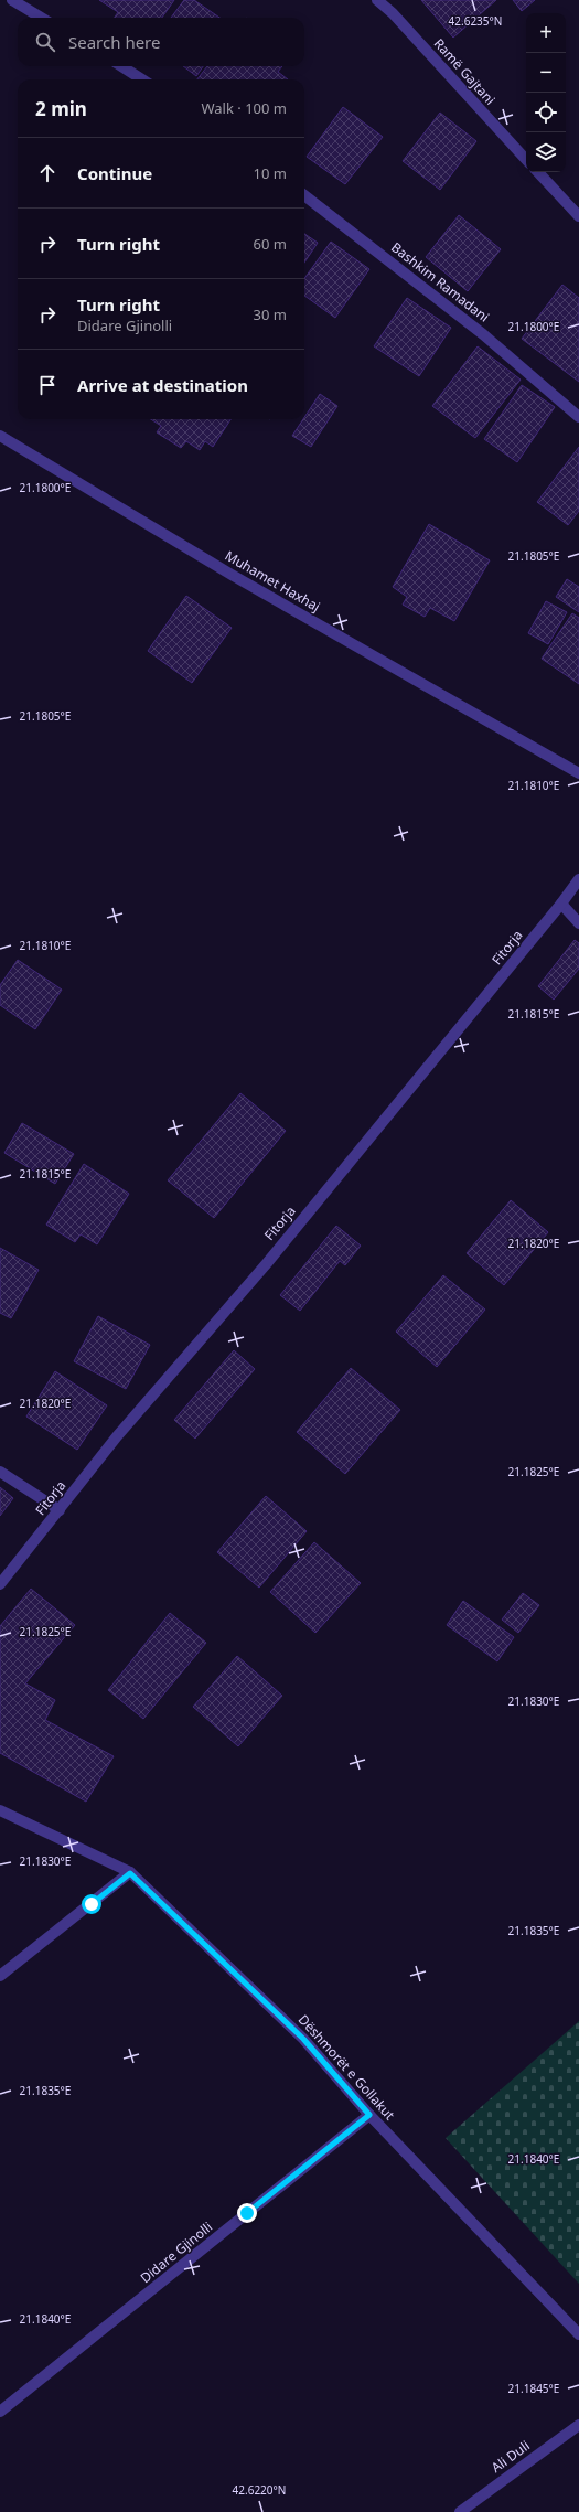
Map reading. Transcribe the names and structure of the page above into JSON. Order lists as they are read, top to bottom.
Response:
{
  "streets": {
    "street": [
      "Ramë Gajtani",
      "Bashkim Ramadani",
      "Muhamet Haxhaj",
      "Fitorja",
      "Dëshmorët e Gollakut",
      "Didare Gjinolli",
      "Ali Duli"
    ]
  },
  "crossings": [
    ["Dëshmorët e Gollakut", "Didare Gjinolli"]
  ],
  "page": {
    "map_buttons": ["+", "−"],
    "search": "Search here",
    "heading": ["2 min", "Walk · 100 m"],
    "list": [
      ["Continue", "10 m"],
      ["Turn right", "60 m"],
      ["Turn right", "Didare Gjinolli", "30 m"],
      "Arrive at destination"
    ]
  },
  "coordinates": [
    "42.6235°N",
    "21.1800°E",
    "21.1805°E",
    "21.1810°E",
    "21.1815°E",
    "21.1820°E",
    "21.1825°E",
    "21.1830°E",
    "21.1835°E",
    "21.1840°E",
    "21.1845°E",
    "42.6220°N"
  ]
}
